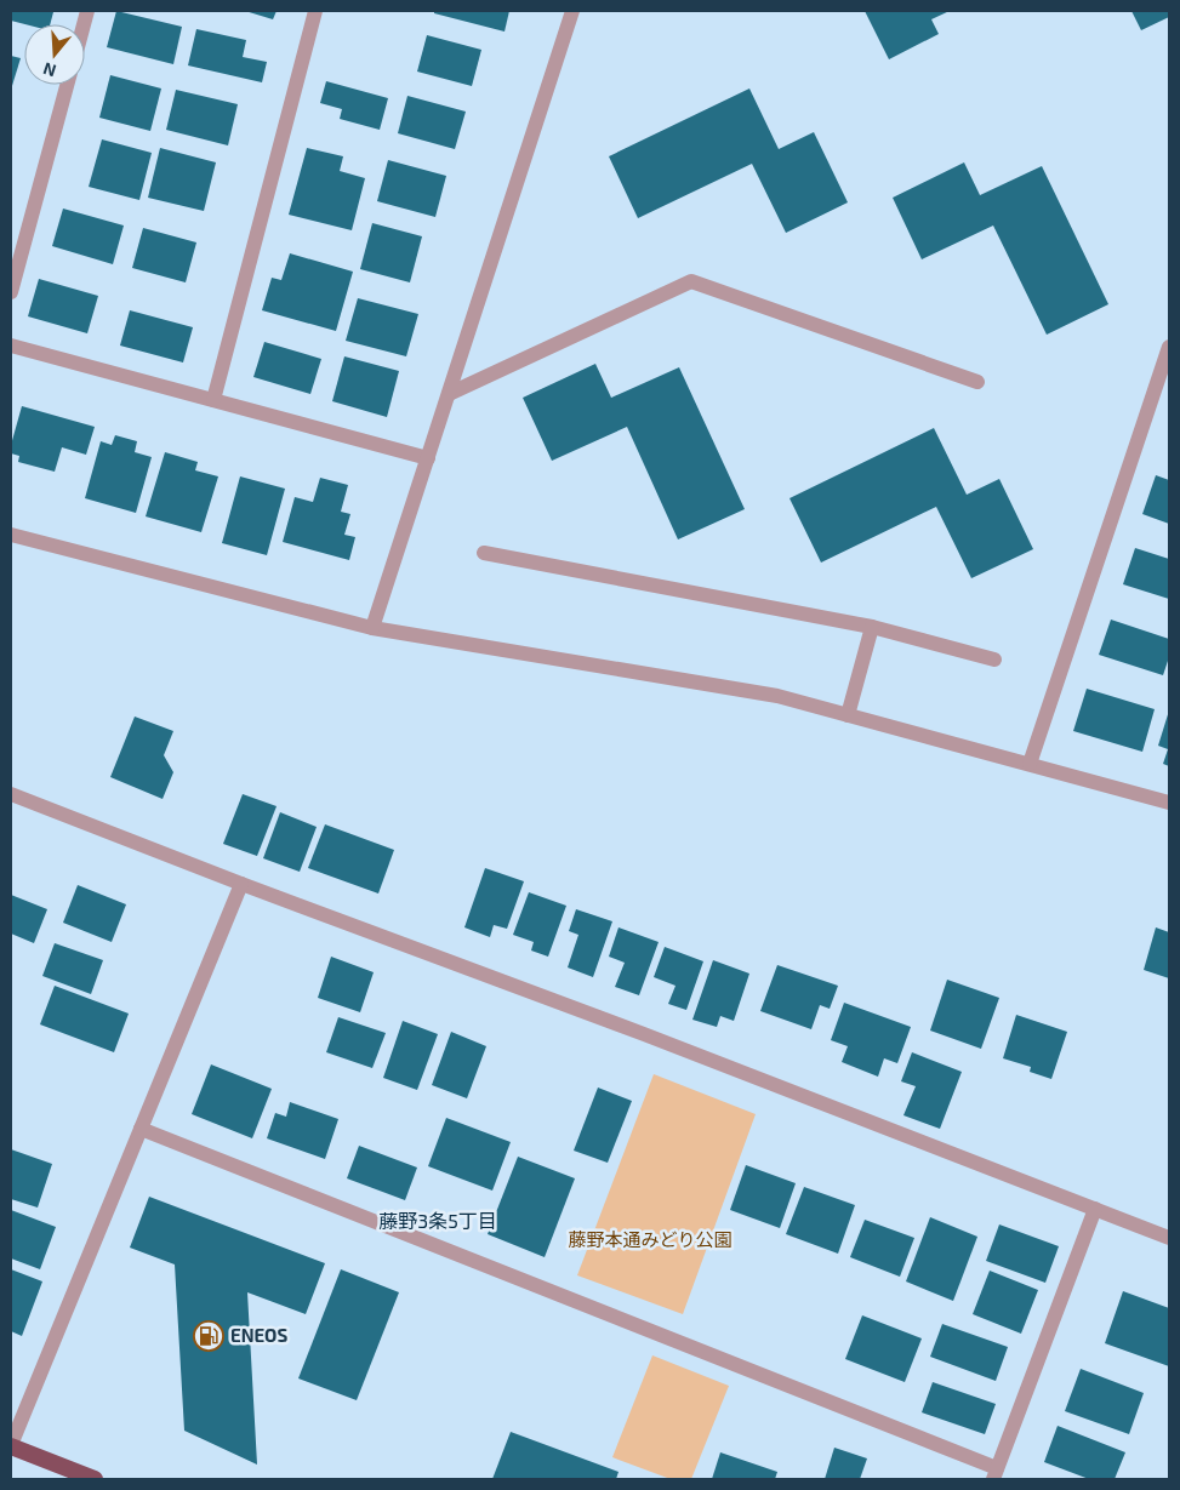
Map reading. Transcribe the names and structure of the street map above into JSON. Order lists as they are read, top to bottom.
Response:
{
  "districts": ["藤野3条5丁目"],
  "parks": ["藤野本通みどり公園"],
  "places": {
    "fuel station": ["ENEOS"]
  },
  "north": "bottom"
}
